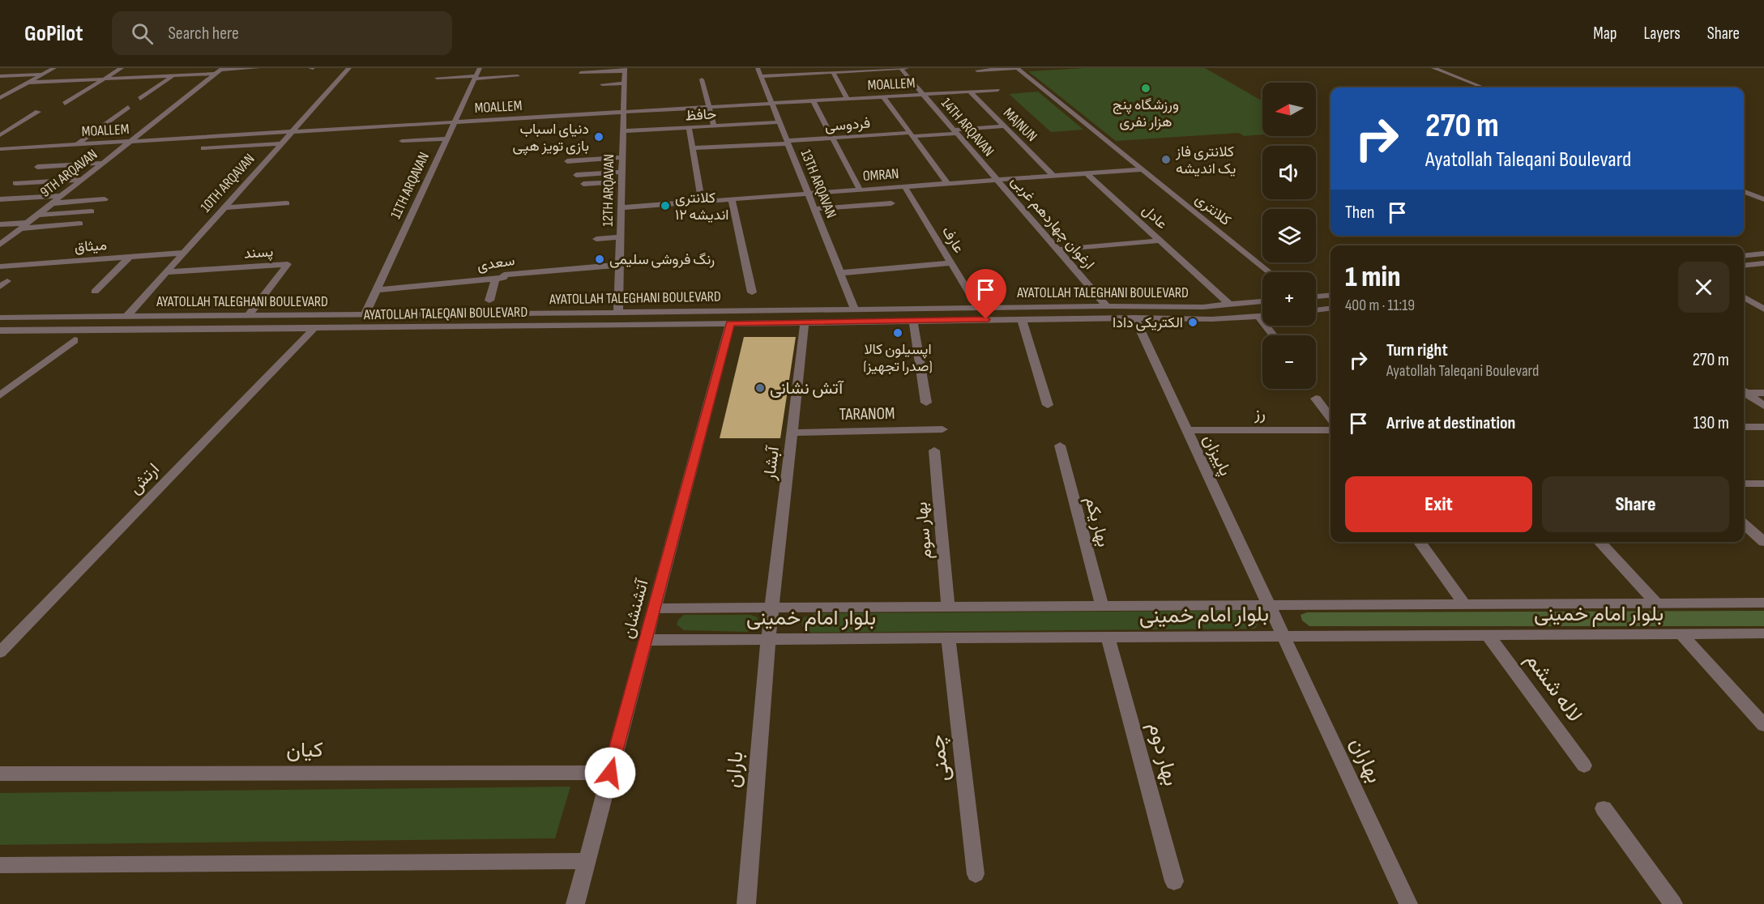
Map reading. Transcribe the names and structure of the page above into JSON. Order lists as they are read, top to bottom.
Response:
{
  "streets": {
    "street": [
      "MOALLEM",
      "حافظ",
      "فردوسی",
      "MAJNUN",
      "14TH ARQAVAN",
      "9TH ARQAVAN",
      "OMRAN",
      "10TH ARQAVAN",
      "13TH ARQAVAN",
      "11TH ARQAVAN",
      "12TH ARQAVAN",
      "کلانتری",
      "عادل",
      "ارغوان چهاردهم غربی",
      "عارف",
      "میثاق",
      "پسند",
      "سعدی",
      "AYATOLLAH TALEGHANI BOULEVARD",
      "AYATOLLAH TALEQANI BOULEVARD",
      "رز",
      "TARANOM",
      "پاییزان",
      "آبشار",
      "ارتش",
      "بهار یکم",
      "بهار سوم",
      "آتشنشان",
      "بلوار امام خمینی",
      "لاله ششم",
      "کیان",
      "بهار دوم",
      "چمنی",
      "بهاران",
      "باران"
    ]
  },
  "crossings": [
    ["MOALLEM", "MAJNUN"],
    ["MOALLEM", "14TH ARQAVAN"],
    ["MOALLEM", "9TH ARQAVAN"],
    ["MOALLEM", "10TH ARQAVAN"],
    ["MOALLEM", "13TH ARQAVAN"],
    ["MOALLEM", "11TH ARQAVAN"],
    ["MOALLEM", "12TH ARQAVAN"],
    ["حافظ", "13TH ARQAVAN"],
    ["حافظ", "12TH ARQAVAN"],
    ["فردوسی", "14TH ARQAVAN"],
    ["فردوسی", "13TH ARQAVAN"],
    ["MAJNUN", "OMRAN"],
    ["14TH ARQAVAN", "OMRAN"],
    ["14TH ARQAVAN", "ارغوان چهاردهم غربی"],
    ["OMRAN", "13TH ARQAVAN"],
    ["OMRAN", "12TH ARQAVAN"],
    ["OMRAN", "کلانتری"],
    ["OMRAN", "عادل"],
    ["OMRAN", "ارغوان چهاردهم غربی"],
    ["OMRAN", "عارف"],
    ["10TH ARQAVAN", "میثاق"],
    ["10TH ARQAVAN", "پسند"],
    ["10TH ARQAVAN", "AYATOLLAH TALEGHANI BOULEVARD"],
    ["13TH ARQAVAN", "AYATOLLAH TALEGHANI BOULEVARD"],
    ["11TH ARQAVAN", "سعدی"],
    ["11TH ARQAVAN", "AYATOLLAH TALEGHANI BOULEVARD"],
    ["12TH ARQAVAN", "سعدی"],
    ["12TH ARQAVAN", "AYATOLLAH TALEGHANI BOULEVARD"],
    ["عادل", "AYATOLLAH TALEGHANI BOULEVARD"],
    ["ارغوان چهاردهم غربی", "AYATOLLAH TALEGHANI BOULEVARD"],
    ["عارف", "AYATOLLAH TALEGHANI BOULEVARD"],
    ["پسند", "AYATOLLAH TALEGHANI BOULEVARD"],
    ["AYATOLLAH TALEQANI BOULEVARD", "پاییزان"],
    ["AYATOLLAH TALEQANI BOULEVARD", "آبشار"],
    ["AYATOLLAH TALEQANI BOULEVARD", "ارتش"],
    ["AYATOLLAH TALEQANI BOULEVARD", "آتشنشان"],
    ["رز", "پاییزان"],
    ["TARANOM", "آبشار"],
    ["پاییزان", "بلوار امام خمینی"],
    ["پاییزان", "بهاران"],
    ["آبشار", "بلوار امام خمینی"],
    ["آبشار", "باران"],
    ["بهار یکم", "بلوار امام خمینی"],
    ["بهار سوم", "بلوار امام خمینی"],
    ["آتشنشان", "بلوار امام خمینی"],
    ["آتشنشان", "کیان"],
    ["بلوار امام خمینی", "لاله ششم"],
    ["بلوار امام خمینی", "بهار دوم"],
    ["بلوار امام خمینی", "چمنی"],
    ["بلوار امام خمینی", "بهاران"],
    ["بلوار امام خمینی", "باران"]
  ],
  "places": [
    "ورزشگاه پنج هزار نفری",
    "دنیای اسباب بازی تویز هپی",
    "کلانتری فاز یک اندیشه",
    "کلانتری ۱۲ اندیشه",
    "رنگ فروشی سلیمی",
    "الکتریکی دادا",
    "اپسیلون کالا (صدرا تجهیز)",
    "آتش نشانی"
  ],
  "north": "left",
  "page": {
    "header": "GoPilot",
    "search": "Search here",
    "nav": ["Map", "Layers", "Share"],
    "map_buttons": ["+", "−"],
    "turn": ["270 m", "Ayatollah Taleqani Boulevard"],
    "then": "Then",
    "heading": ["1 min", "400 m · 11:19"],
    "list": [
      {
        "name": "Turn right",
        "note": "Ayatollah Taleqani Boulevard",
        "value": "270 m"
      },
      {
        "name": "Arrive at destination",
        "value": "130 m"
      }
    ],
    "buttons": ["Exit", "Share"]
  }
}
